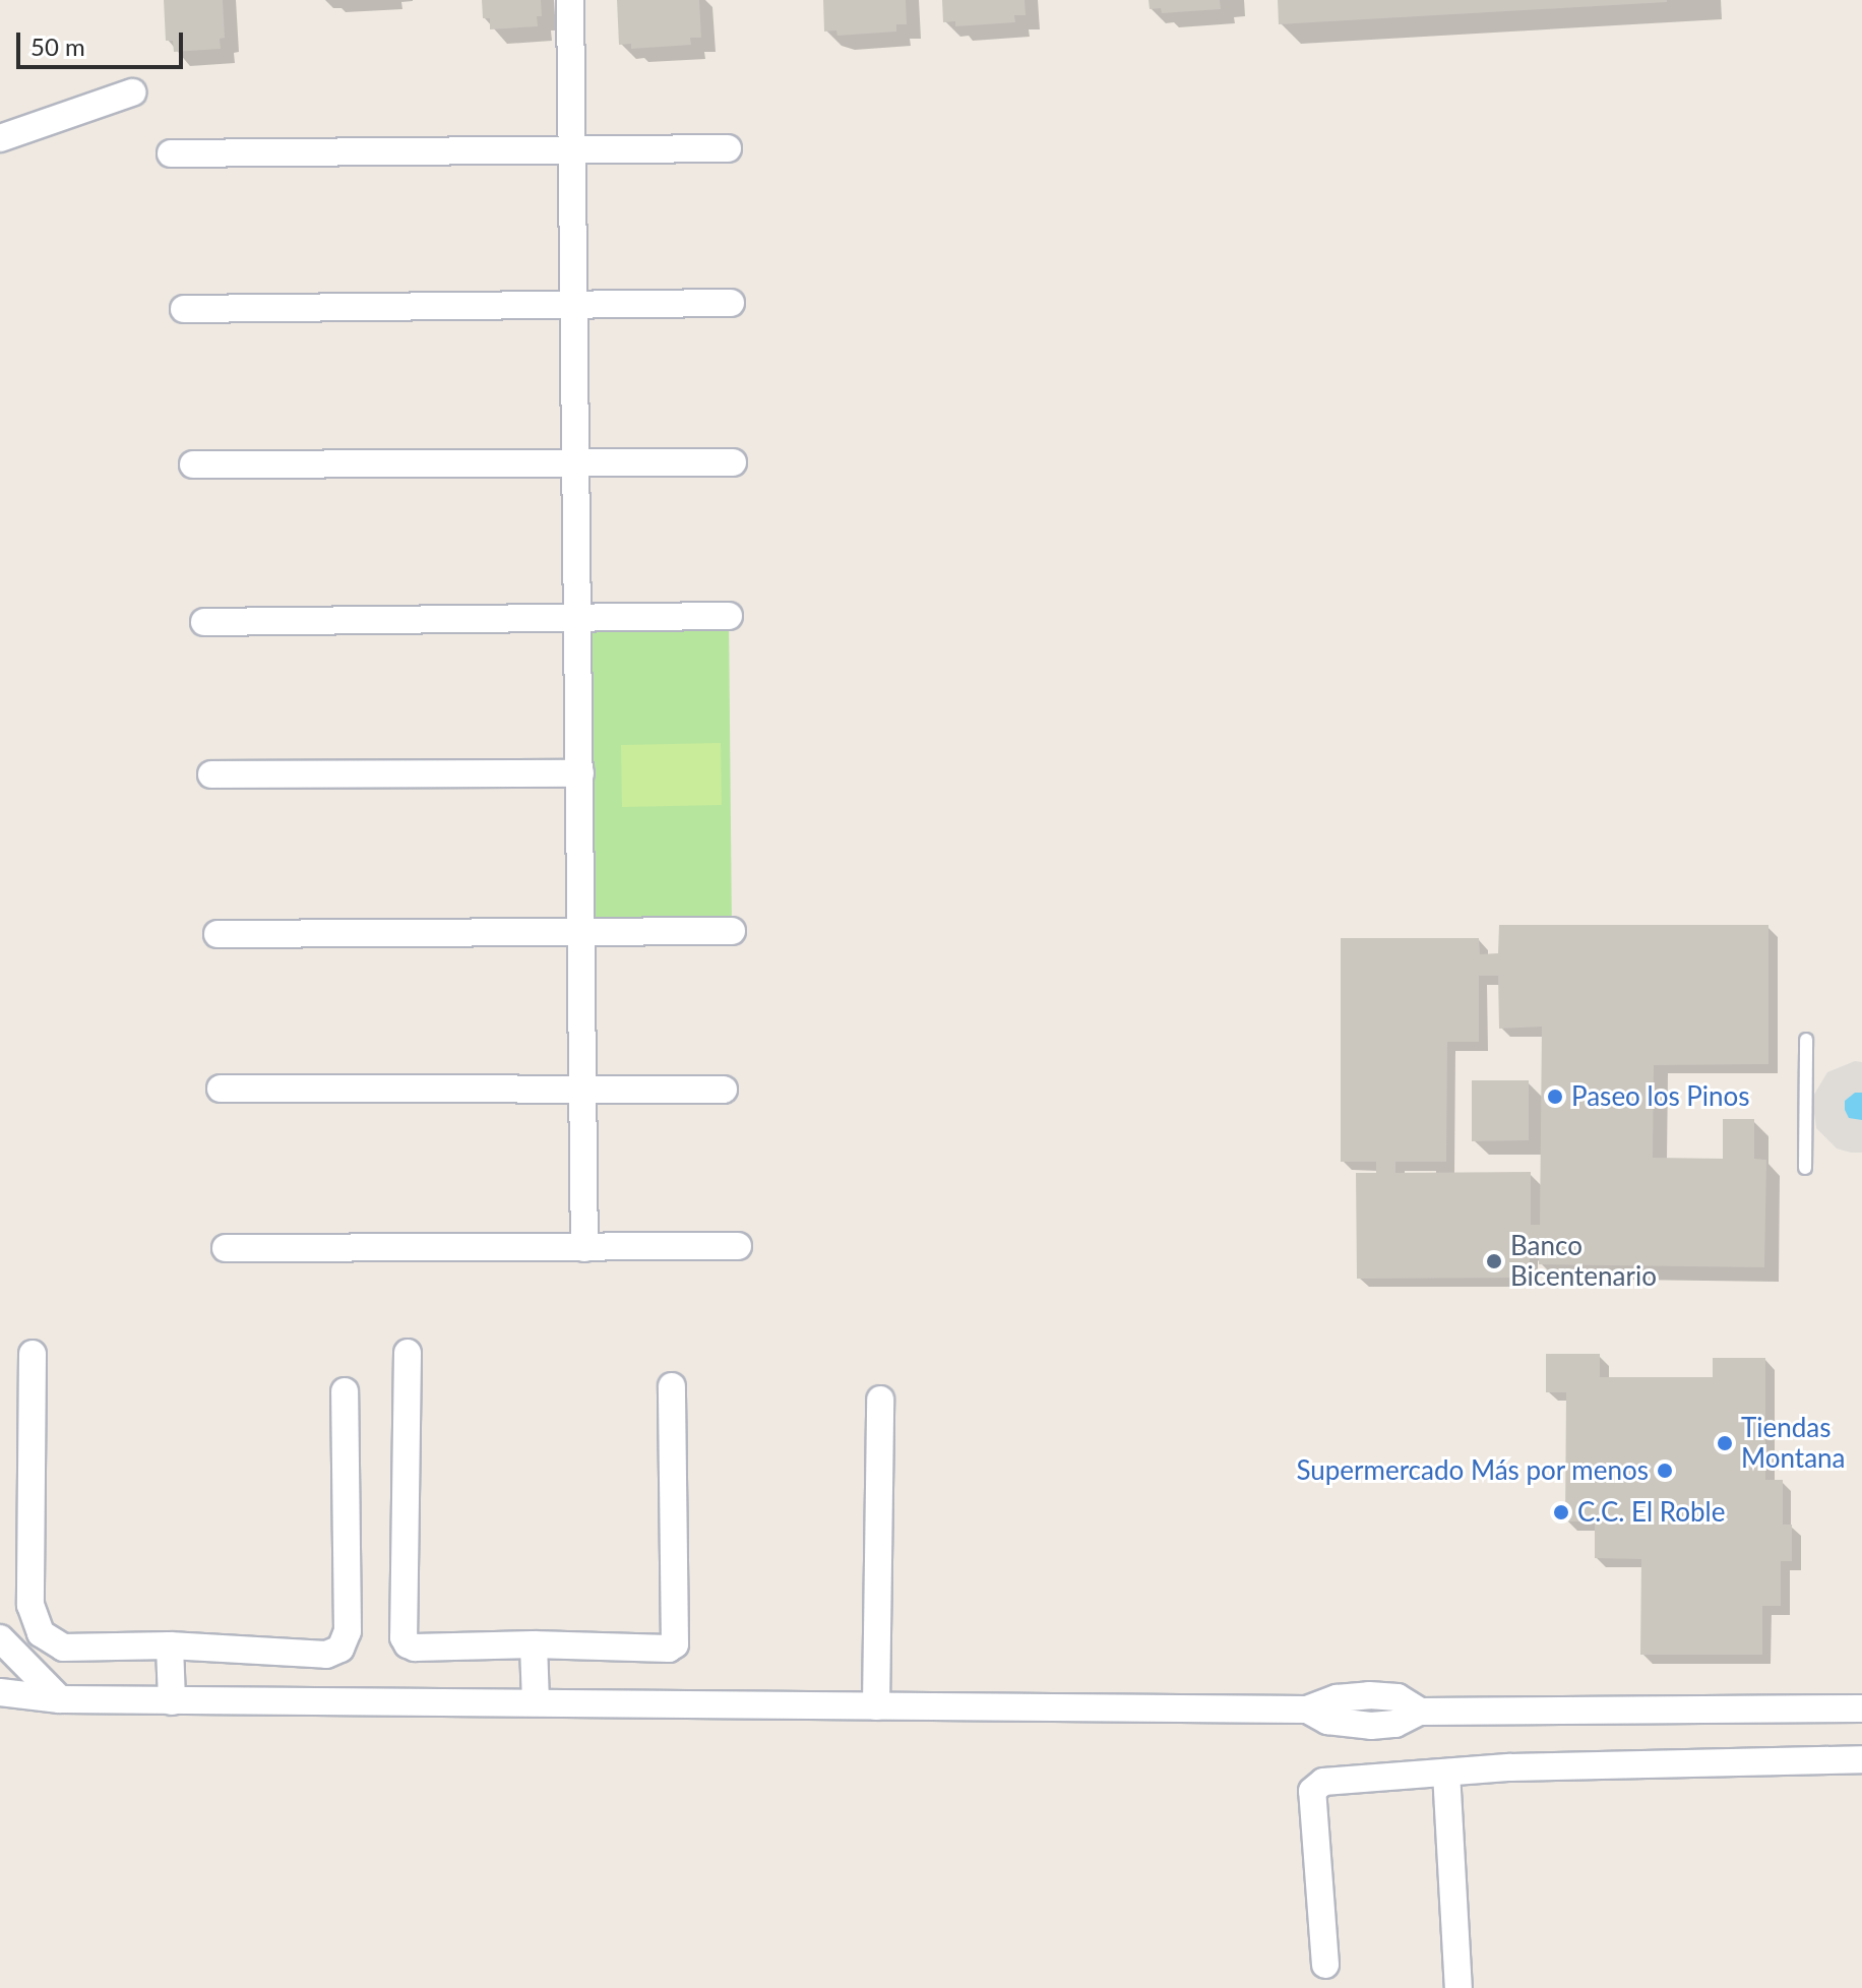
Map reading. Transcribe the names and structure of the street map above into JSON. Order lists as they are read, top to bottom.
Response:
{
  "places": [
    "Paseo los Pinos",
    "Banco Bicentenario",
    "Tiendas Montana",
    "Supermercado Más por menos",
    "C.C. El Roble"
  ],
  "scale_bar": "50 m"
}
